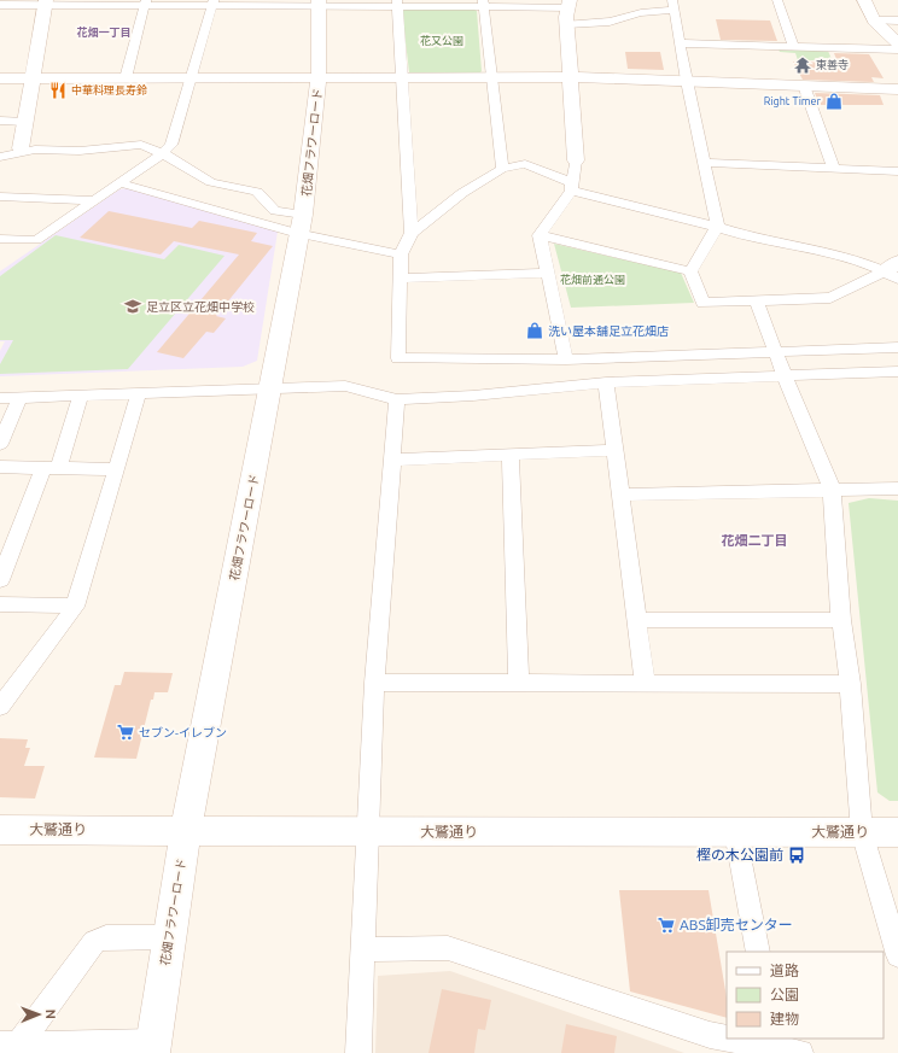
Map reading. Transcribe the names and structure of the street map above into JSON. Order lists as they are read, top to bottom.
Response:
{
  "streets": {
    "street": ["花畑フラワーロード", "大鷲通り"]
  },
  "crossings": [
    ["花畑フラワーロード", "大鷲通り"]
  ],
  "districts": ["花畑一丁目", "花畑二丁目"],
  "parks": ["花又公園", "花畑前通公園"],
  "places": {
    "temple": ["東善寺"],
    "restaurant": ["中華料理長寿鈴"],
    "shop": ["Right Timer", "洗い屋本舗足立花畑店"],
    "school or university": ["足立区立花畑中学校"],
    "supermarket": ["セブン-イレブン", "ABS卸売センター"],
    "bus stop": ["樫の木公園前"]
  },
  "legend": ["道路", "公園", "建物"],
  "north": "right"
}
